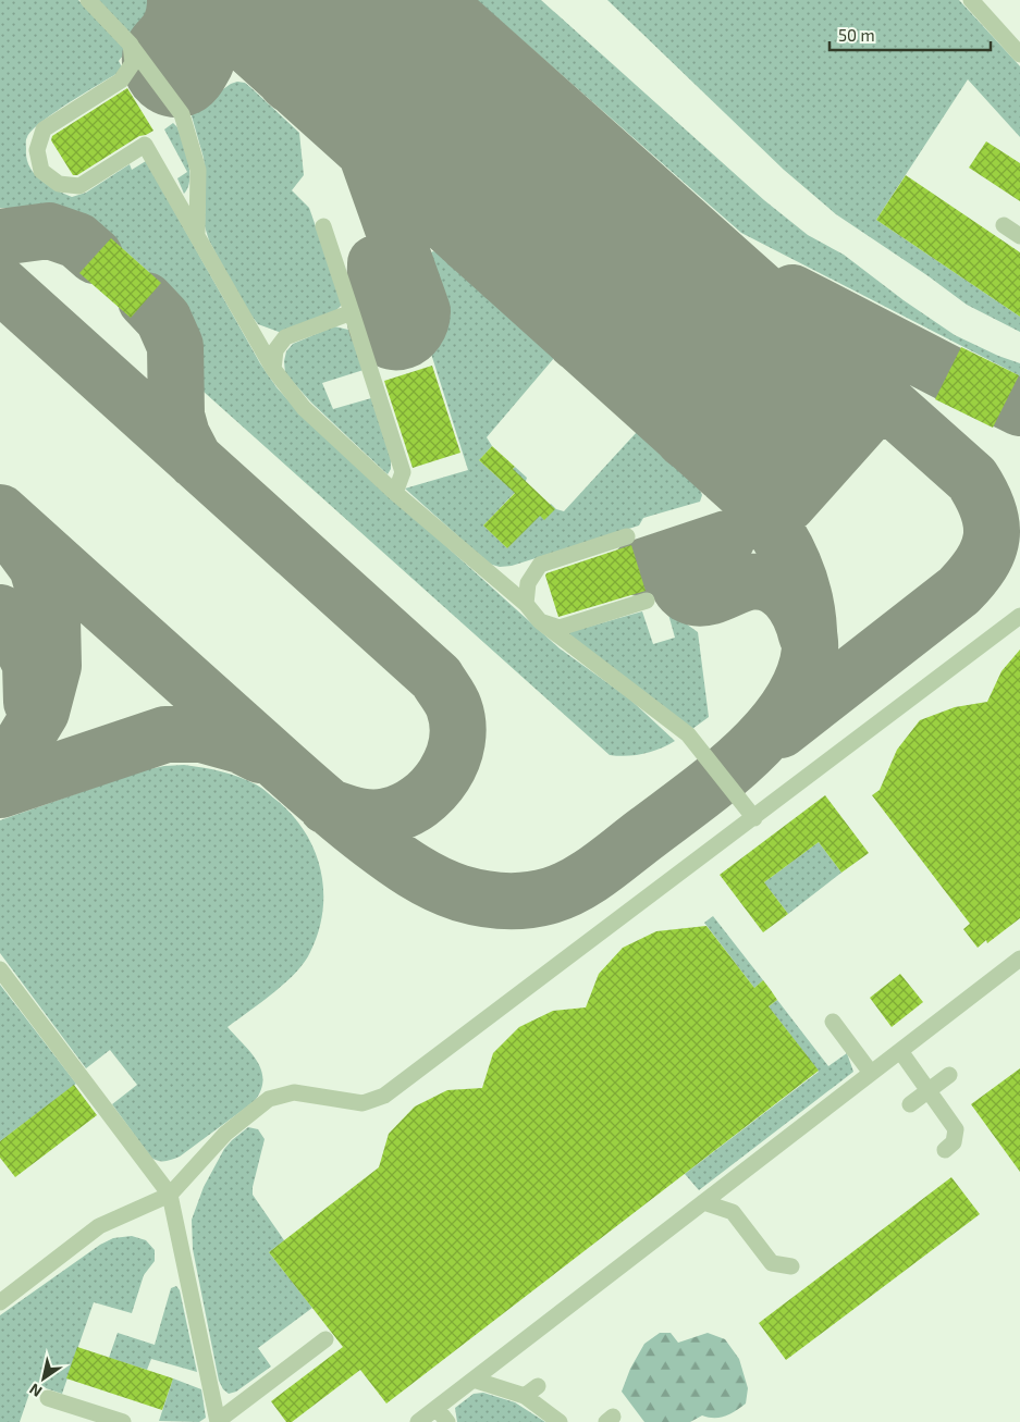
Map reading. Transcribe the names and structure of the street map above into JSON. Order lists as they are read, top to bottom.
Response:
{
  "scale_bar": "50 m",
  "north": "bottom left"
}
